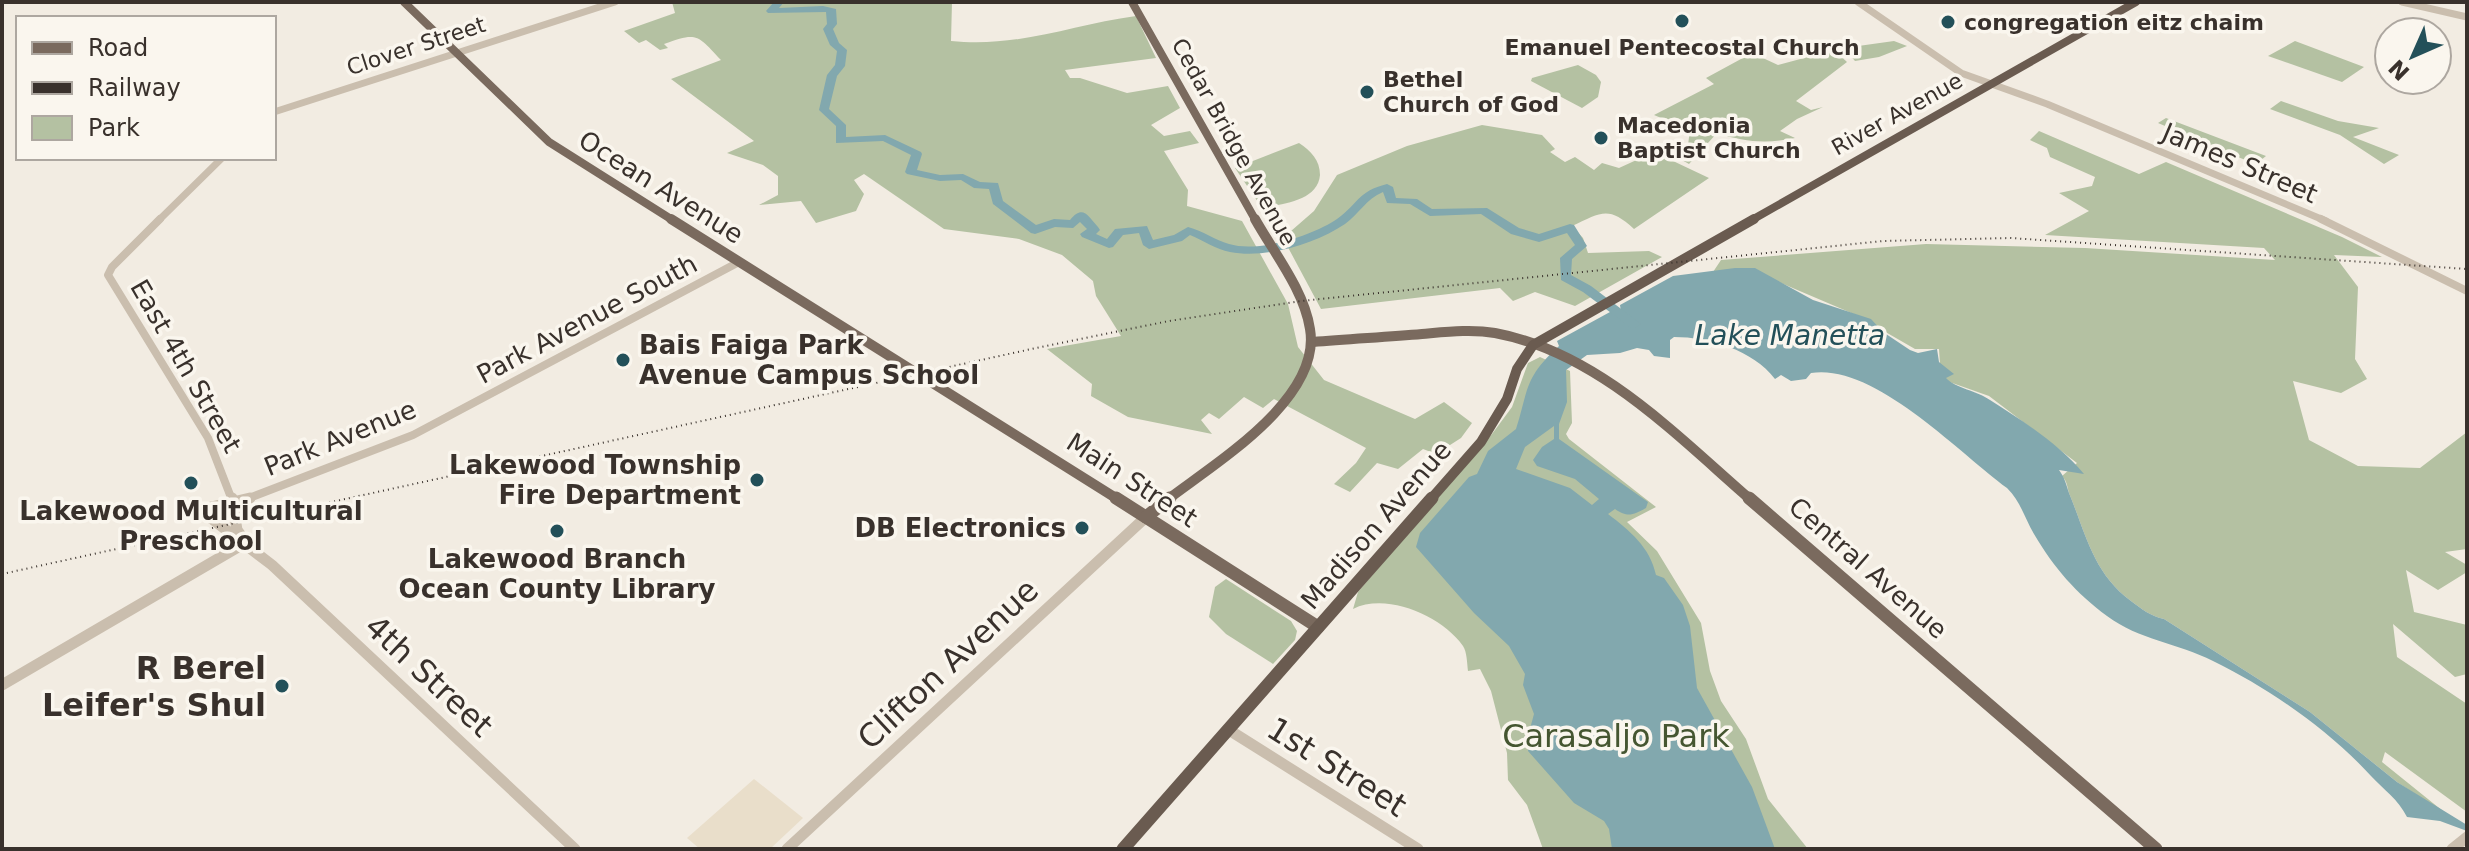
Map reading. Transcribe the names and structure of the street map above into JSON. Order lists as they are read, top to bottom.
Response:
{
  "streets": {
    "highway": ["River Avenue", "Madison Avenue"],
    "main road": [
      "Cedar Bridge Avenue",
      "Ocean Avenue",
      "Main Street",
      "Central Avenue"
    ],
    "street": [
      "Clover Street",
      "James Street",
      "Park Avenue South",
      "East 4th Street",
      "Park Avenue",
      "Clifton Avenue",
      "4th Street",
      "1st Street"
    ]
  },
  "crossings": [
    ["Clover Street", "Ocean Avenue"],
    ["River Avenue", "James Street"],
    ["River Avenue", "Madison Avenue"],
    ["Cedar Bridge Avenue", "Central Avenue"],
    ["Ocean Avenue", "Park Avenue South"],
    ["Ocean Avenue", "Main Street"],
    ["Park Avenue South", "Park Avenue"],
    ["East 4th Street", "Park Avenue"],
    ["East 4th Street", "4th Street"],
    ["Park Avenue", "4th Street"],
    ["Main Street", "Madison Avenue"],
    ["Main Street", "Clifton Avenue"],
    ["Madison Avenue", "Central Avenue"],
    ["Madison Avenue", "1st Street"]
  ],
  "water": ["Lake Manetta"],
  "parks": ["Carasaljo Park"],
  "places": [
    "Emanuel Pentecostal Church",
    "congregation eitz chaim",
    "Bethel Church of God",
    "Macedonia Baptist Church",
    "Bais Faiga Park Avenue Campus School",
    "Lakewood Township Fire Department",
    "Lakewood Multicultural Preschool",
    "DB Electronics",
    "Lakewood Branch Ocean County Library",
    "R Berel Leifer's Shul"
  ],
  "legend": ["Road", "Railway", "Park"],
  "north": "bottom left"
}
